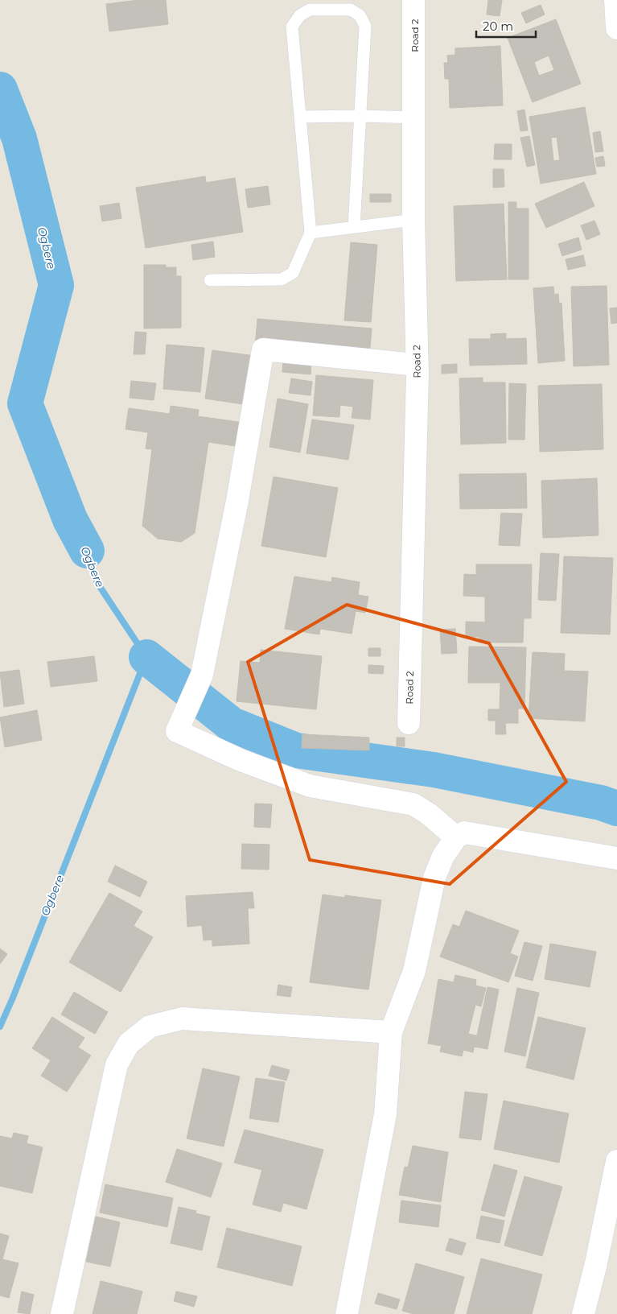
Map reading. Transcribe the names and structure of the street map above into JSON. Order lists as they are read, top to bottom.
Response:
{
  "streets": {
    "street": ["Road 2"]
  },
  "water": ["Ogbere"],
  "scale_bar": "20 m"
}
